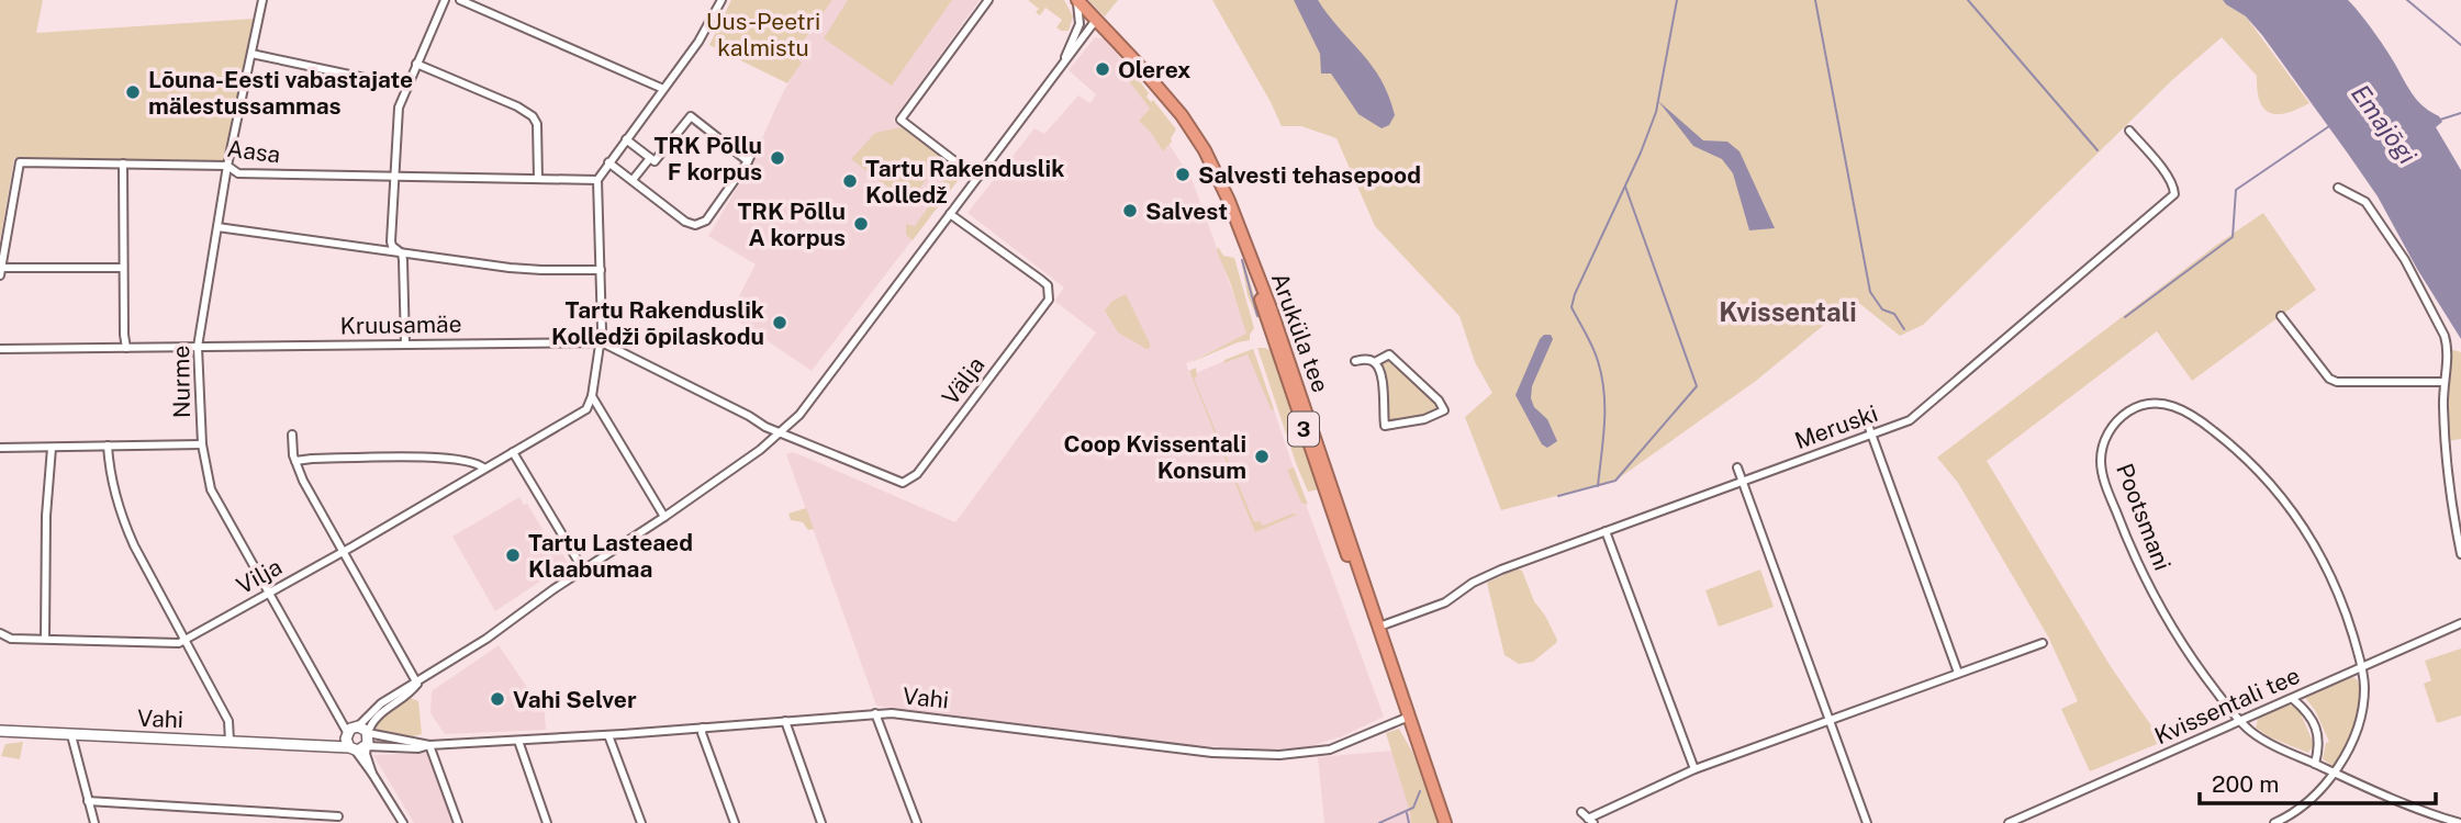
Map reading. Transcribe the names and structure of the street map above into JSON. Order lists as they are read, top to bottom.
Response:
{
  "streets": {
    "highway": ["Aruküla tee", "3"],
    "street": [
      "Aasa",
      "Kruusamäe",
      "Välja",
      "Nurme",
      "Meruski",
      "Pootsmani",
      "Vilja",
      "Vahi",
      "Kvissentali tee"
    ]
  },
  "crossings": [
    ["Aasa", "Nurme"],
    ["Kruusamäe", "Välja"],
    ["Kruusamäe", "Nurme"],
    ["Aruküla tee", "Meruski"],
    ["Aruküla tee", "3"],
    ["Aruküla tee", "Vahi"],
    ["Nurme", "Vilja"],
    ["Nurme", "Vahi"],
    ["Pootsmani", "Kvissentali tee"]
  ],
  "districts": ["Kvissentali"],
  "water": ["Emajõgi"],
  "parks": ["Uus-Peetri kalmistu"],
  "places": [
    "Olerex",
    "Lõuna-Eesti vabastajate mälestussammas",
    "TRK Põllu F korpus",
    "Salvesti tehasepood",
    "Tartu Rakenduslik Kolledž",
    "Salvest",
    "TRK Põllu A korpus",
    "Tartu Rakenduslik Kolledži õpilaskodu",
    "Coop Kvissentali Konsum",
    "Tartu Lasteaed Klaabumaa",
    "Vahi Selver"
  ],
  "scale_bar": "200 m"
}
